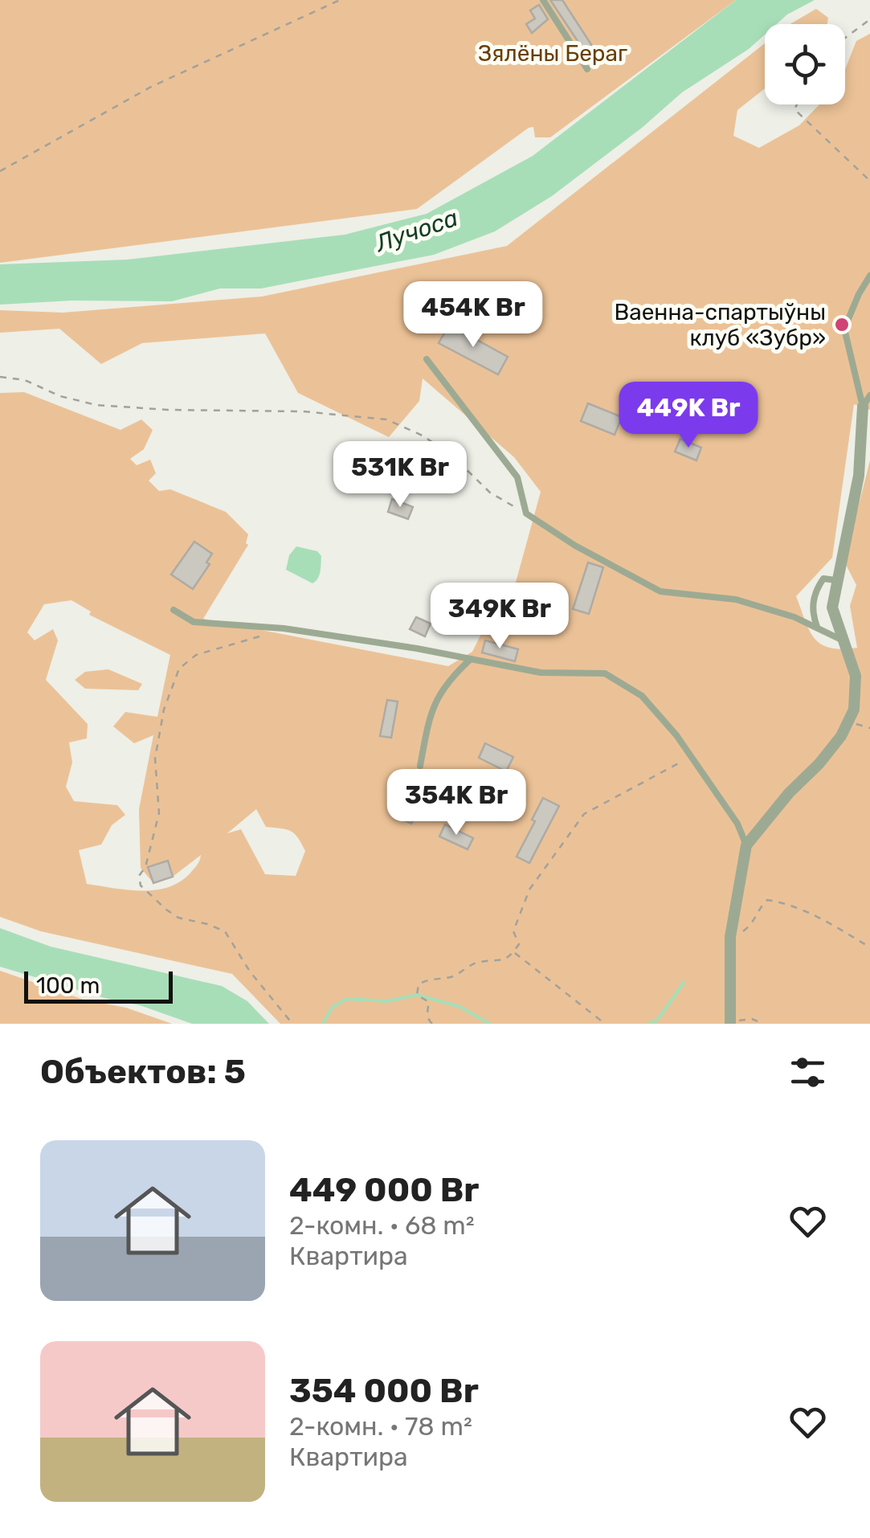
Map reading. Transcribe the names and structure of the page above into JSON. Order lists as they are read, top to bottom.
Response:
{
  "water": ["Лучоса"],
  "parks": ["Зялёны Бераг"],
  "places": ["Ваенна-спартыўны клуб «Зубр»"],
  "scale_bar": "100 m",
  "page": {
    "price": [
      "454K Br",
      "449K Br",
      "531K Br",
      "349K Br",
      "354K Br"
    ],
    "scale": "100 m",
    "heading": "Объектов: 5",
    "list": [
      {
        "name": "449 000 Br",
        "note": "2-комн. · 68 m² · Квартира"
      },
      {
        "name": "354 000 Br",
        "note": "2-комн. · 78 m² · Квартира"
      }
    ]
  }
}
